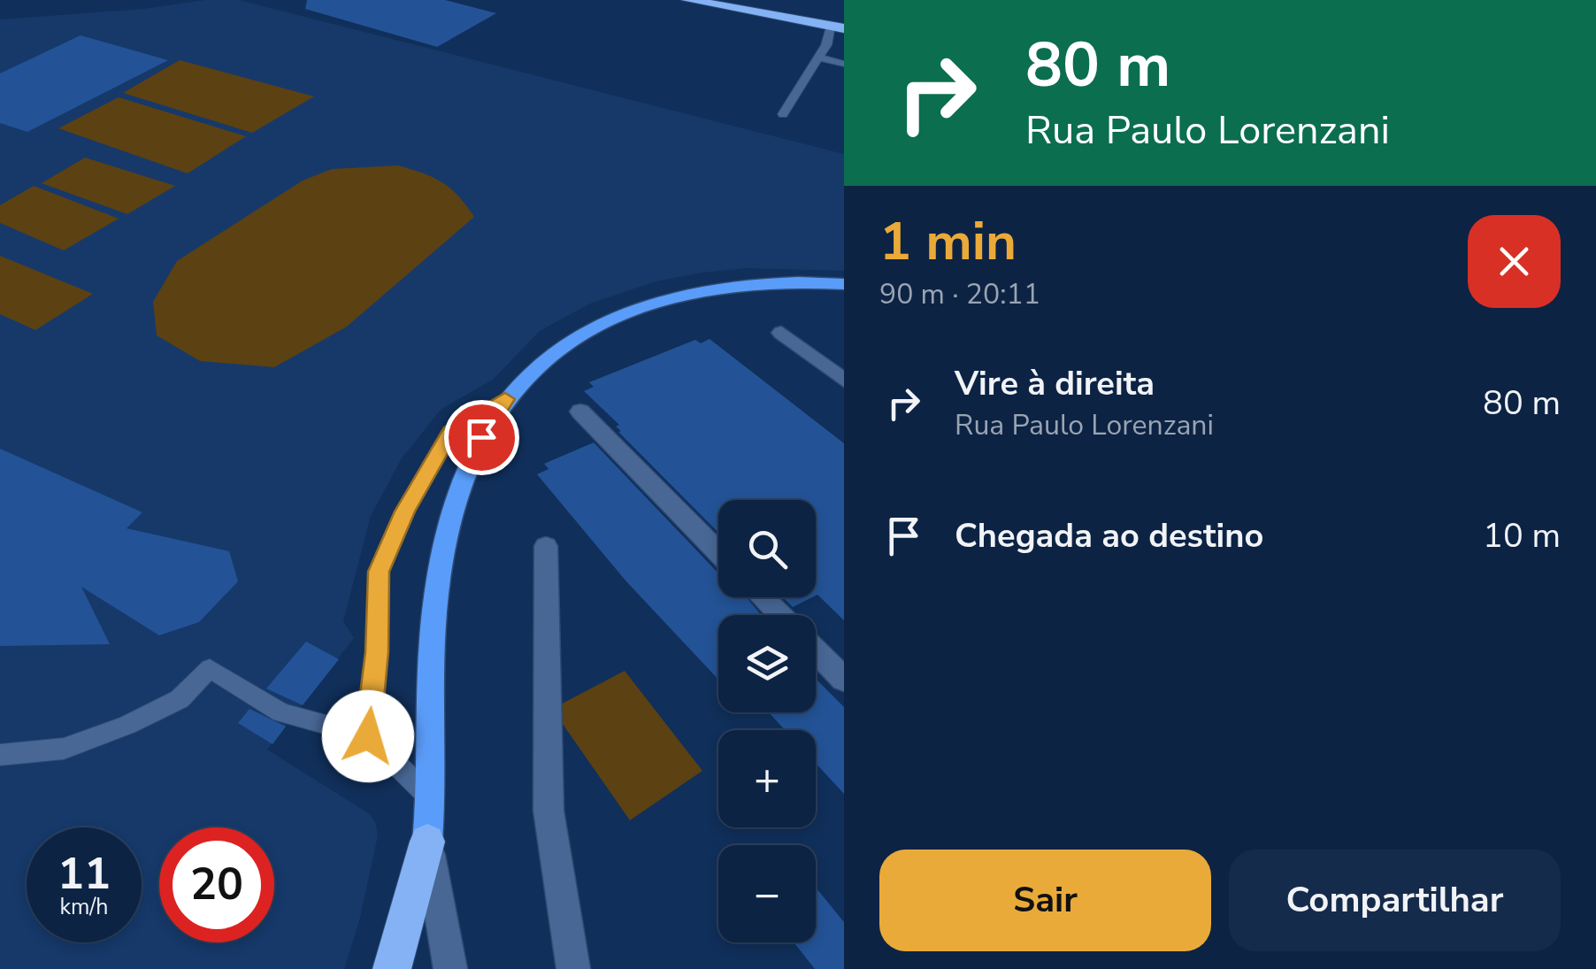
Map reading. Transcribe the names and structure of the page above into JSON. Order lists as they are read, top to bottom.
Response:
{
  "page": {
    "turn": ["80 m", "Rua Paulo Lorenzani"],
    "heading": ["1 min", "90 m · 20:11"],
    "list": [
      {
        "name": "Vire à direita",
        "note": "Rua Paulo Lorenzani",
        "value": "80 m"
      },
      {
        "name": "Chegada ao destino",
        "value": "10 m"
      }
    ],
    "map_buttons": ["+", "−"],
    "speed": "11 km/h",
    "limit": "20",
    "buttons": ["Sair", "Compartilhar"]
  }
}
